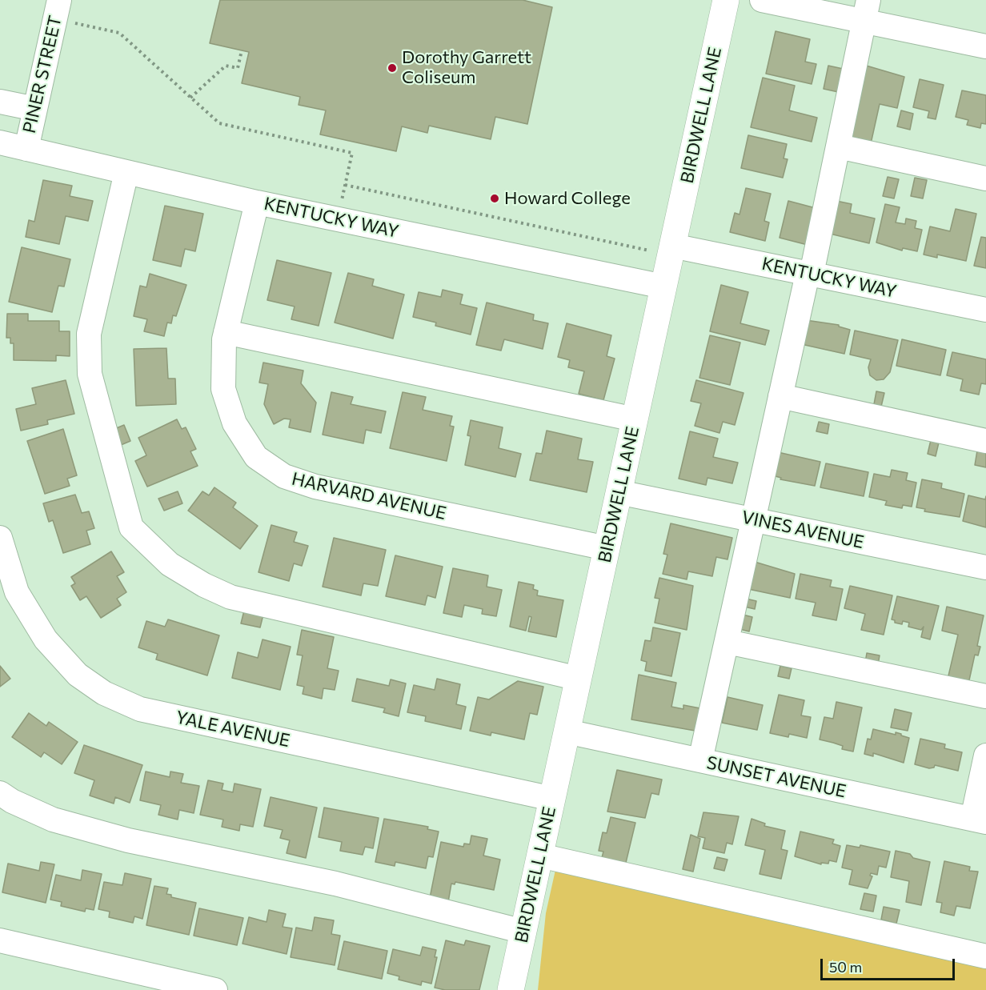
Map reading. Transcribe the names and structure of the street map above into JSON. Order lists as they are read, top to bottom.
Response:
{
  "streets": {
    "main road": ["BIRDWELL LANE"],
    "street": [
      "PINER STREET",
      "KENTUCKY WAY",
      "HARVARD AVENUE",
      "VINES AVENUE",
      "YALE AVENUE",
      "SUNSET AVENUE"
    ]
  },
  "crossings": [
    ["PINER STREET", "KENTUCKY WAY"],
    ["BIRDWELL LANE", "KENTUCKY WAY"],
    ["BIRDWELL LANE", "HARVARD AVENUE"],
    ["BIRDWELL LANE", "VINES AVENUE"],
    ["BIRDWELL LANE", "YALE AVENUE"],
    ["BIRDWELL LANE", "SUNSET AVENUE"],
    ["KENTUCKY WAY", "HARVARD AVENUE"]
  ],
  "places": ["Dorothy Garrett Coliseum", "Howard College"],
  "scale_bar": "50 m"
}
